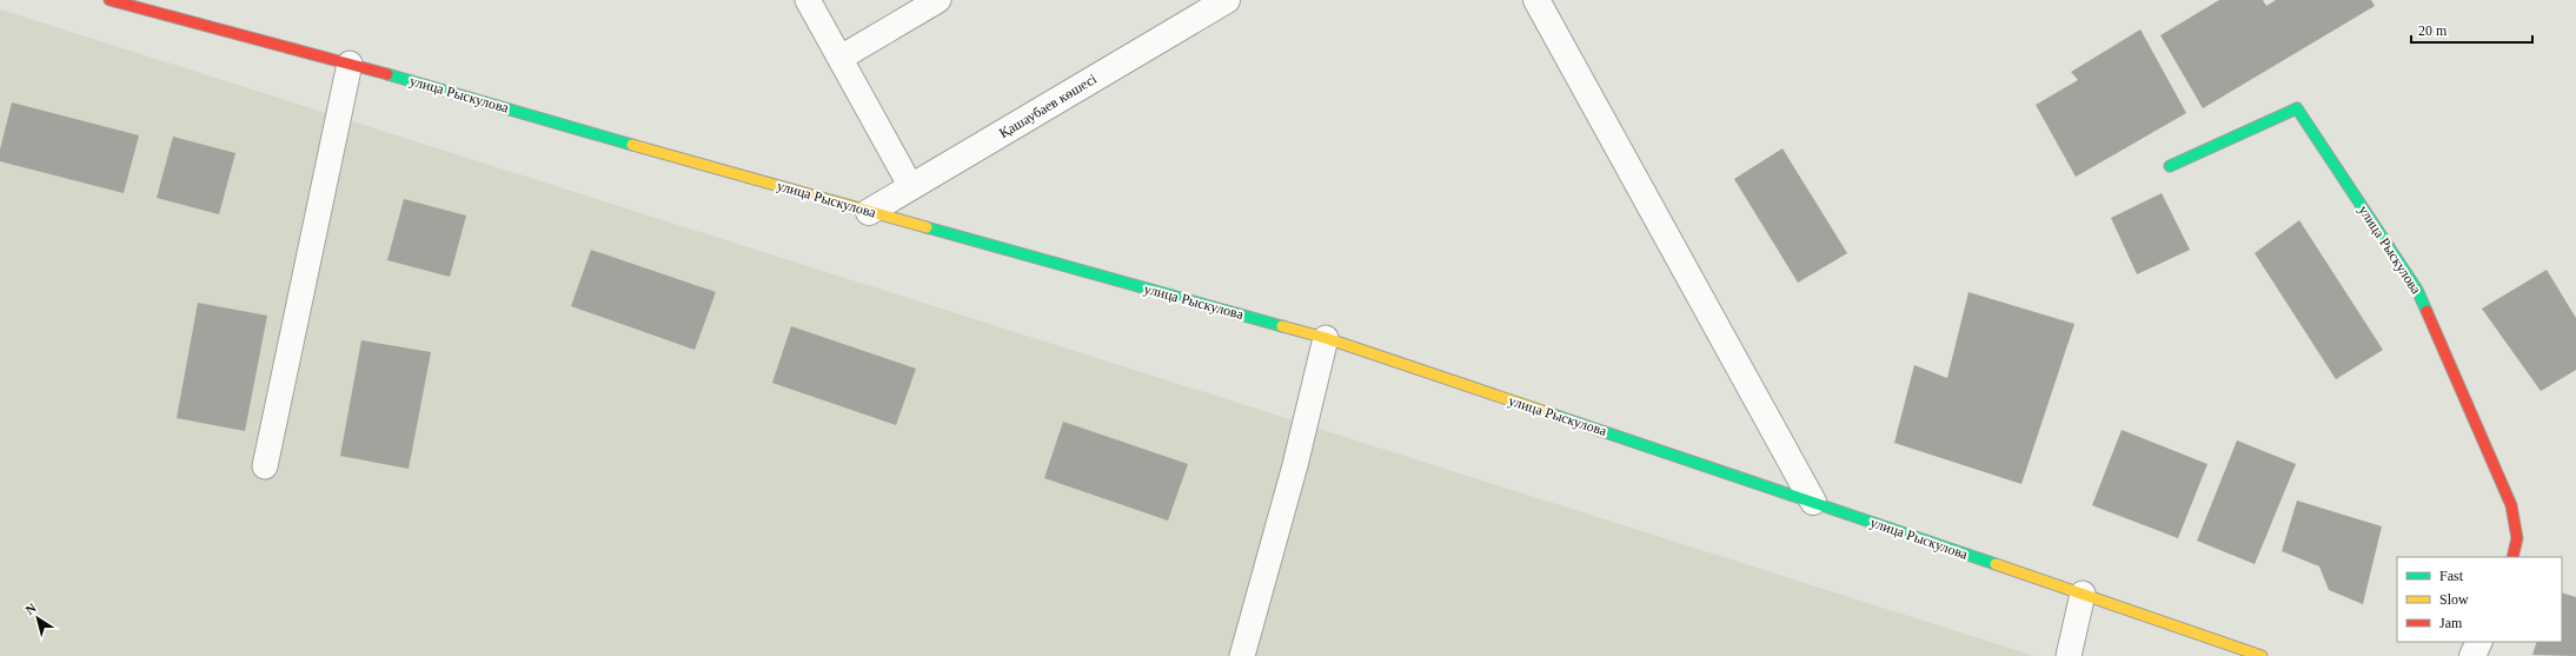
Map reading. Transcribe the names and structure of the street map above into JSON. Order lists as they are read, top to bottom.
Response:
{
  "streets": {
    "street": ["улица Рыскулова", "Қашаубаев көшесі"]
  },
  "crossings": [
    ["улица Рыскулова", "Қашаубаев көшесі"]
  ],
  "legend": ["Fast", "Slow", "Jam"],
  "scale_bar": "20 m",
  "north": "top left"
}
